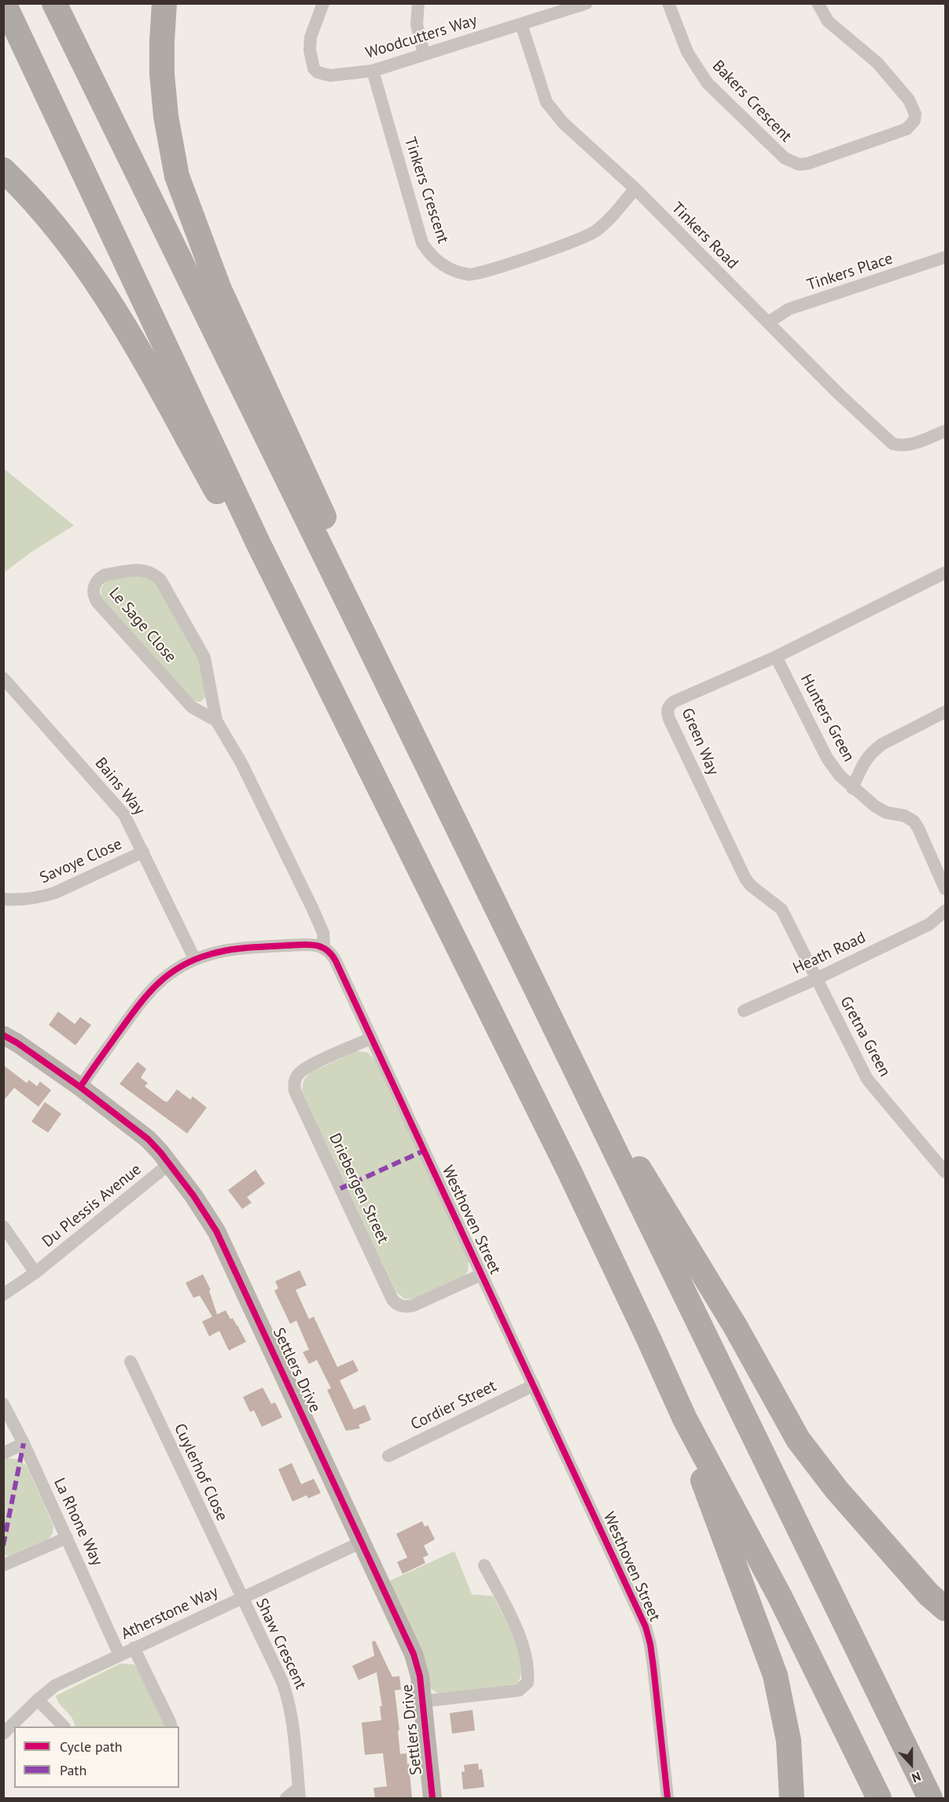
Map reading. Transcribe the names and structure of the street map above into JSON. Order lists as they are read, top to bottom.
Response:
{
  "streets": {
    "street": [
      "Woodcutters Way",
      "Bakers Crescent",
      "Tinkers Crescent",
      "Tinkers Road",
      "Tinkers Place",
      "Le Sage Close",
      "Hunters Green",
      "Green Way",
      "Bains Way",
      "Savoye Close",
      "Heath Road",
      "Gretna Green",
      "Driebergen Street",
      "Du Plessis Avenue",
      "Westhoven Street",
      "Settlers Drive",
      "Cordier Street",
      "Cuylerhof Close",
      "La Rhone Way",
      "Atherstone Way",
      "Shaw Crescent"
    ]
  },
  "crossings": [
    ["Woodcutters Way", "Tinkers Crescent"],
    ["Woodcutters Way", "Tinkers Road"],
    ["Tinkers Crescent", "Tinkers Road"],
    ["Tinkers Road", "Tinkers Place"],
    ["Le Sage Close", "Westhoven Street"],
    ["Hunters Green", "Green Way"],
    ["Green Way", "Heath Road"],
    ["Green Way", "Gretna Green"],
    ["Bains Way", "Savoye Close"],
    ["Heath Road", "Gretna Green"],
    ["Driebergen Street", "Westhoven Street"],
    ["Du Plessis Avenue", "Settlers Drive"],
    ["Westhoven Street", "Cordier Street"],
    ["Settlers Drive", "Atherstone Way"],
    ["Cuylerhof Close", "Atherstone Way"],
    ["Cuylerhof Close", "Shaw Crescent"],
    ["La Rhone Way", "Atherstone Way"],
    ["Atherstone Way", "Shaw Crescent"]
  ],
  "legend": ["Cycle path", "Path"],
  "north": "bottom"
}
